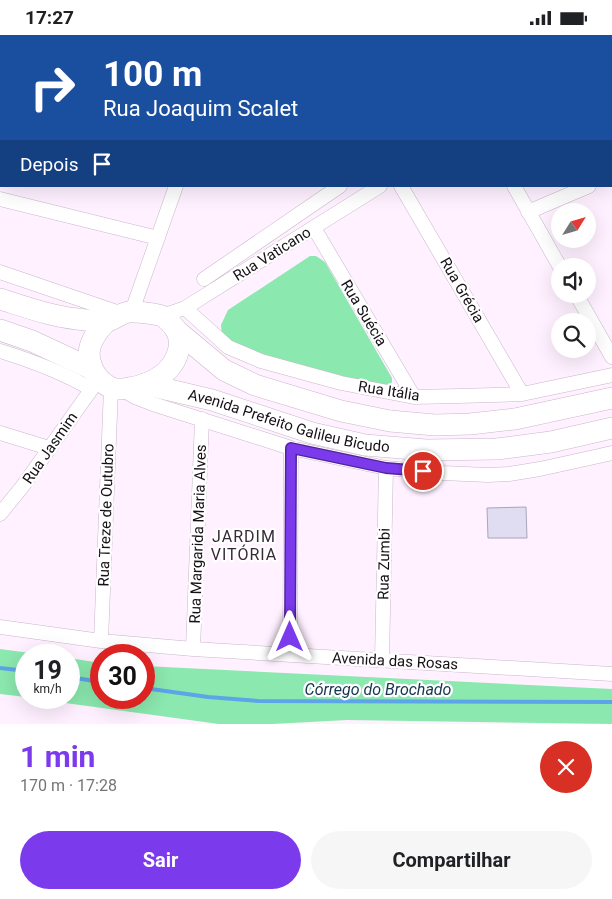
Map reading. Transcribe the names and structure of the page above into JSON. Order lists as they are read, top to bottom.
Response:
{
  "streets": {
    "main road": ["Avenida Prefeito Galileu Bicudo"],
    "street": [
      "Rua Vaticano",
      "Rua Grécia",
      "Rua Suécia",
      "Rua Itália",
      "Rua Jasmim",
      "Rua Treze de Outubro",
      "Rua Margarida Maria Alves",
      "Rua Zumbi",
      "Avenida das Rosas"
    ]
  },
  "crossings": [
    ["Rua Vaticano", "Rua Suécia"],
    ["Rua Vaticano", "Rua Itália"],
    ["Rua Vaticano", "Avenida Prefeito Galileu Bicudo"],
    ["Rua Vaticano", "Rua Jasmim"],
    ["Rua Vaticano", "Rua Treze de Outubro"],
    ["Rua Grécia", "Rua Itália"],
    ["Rua Suécia", "Rua Itália"],
    ["Avenida Prefeito Galileu Bicudo", "Rua Jasmim"],
    ["Avenida Prefeito Galileu Bicudo", "Rua Treze de Outubro"],
    ["Rua Jasmim", "Rua Treze de Outubro"],
    ["Rua Treze de Outubro", "Avenida das Rosas"],
    ["Rua Margarida Maria Alves", "Avenida das Rosas"],
    ["Rua Zumbi", "Avenida das Rosas"]
  ],
  "districts": ["JARDIM VITÓRIA"],
  "water": ["Córrego do Brochado"],
  "north": "top right",
  "page": {
    "status": "17:27",
    "turn": ["100 m", "Rua Joaquim Scalet"],
    "then": "Depois",
    "speed": "19 km/h",
    "limit": "30",
    "heading": ["1 min", "170 m · 17:28"],
    "buttons": ["Sair", "Compartilhar"]
  }
}
